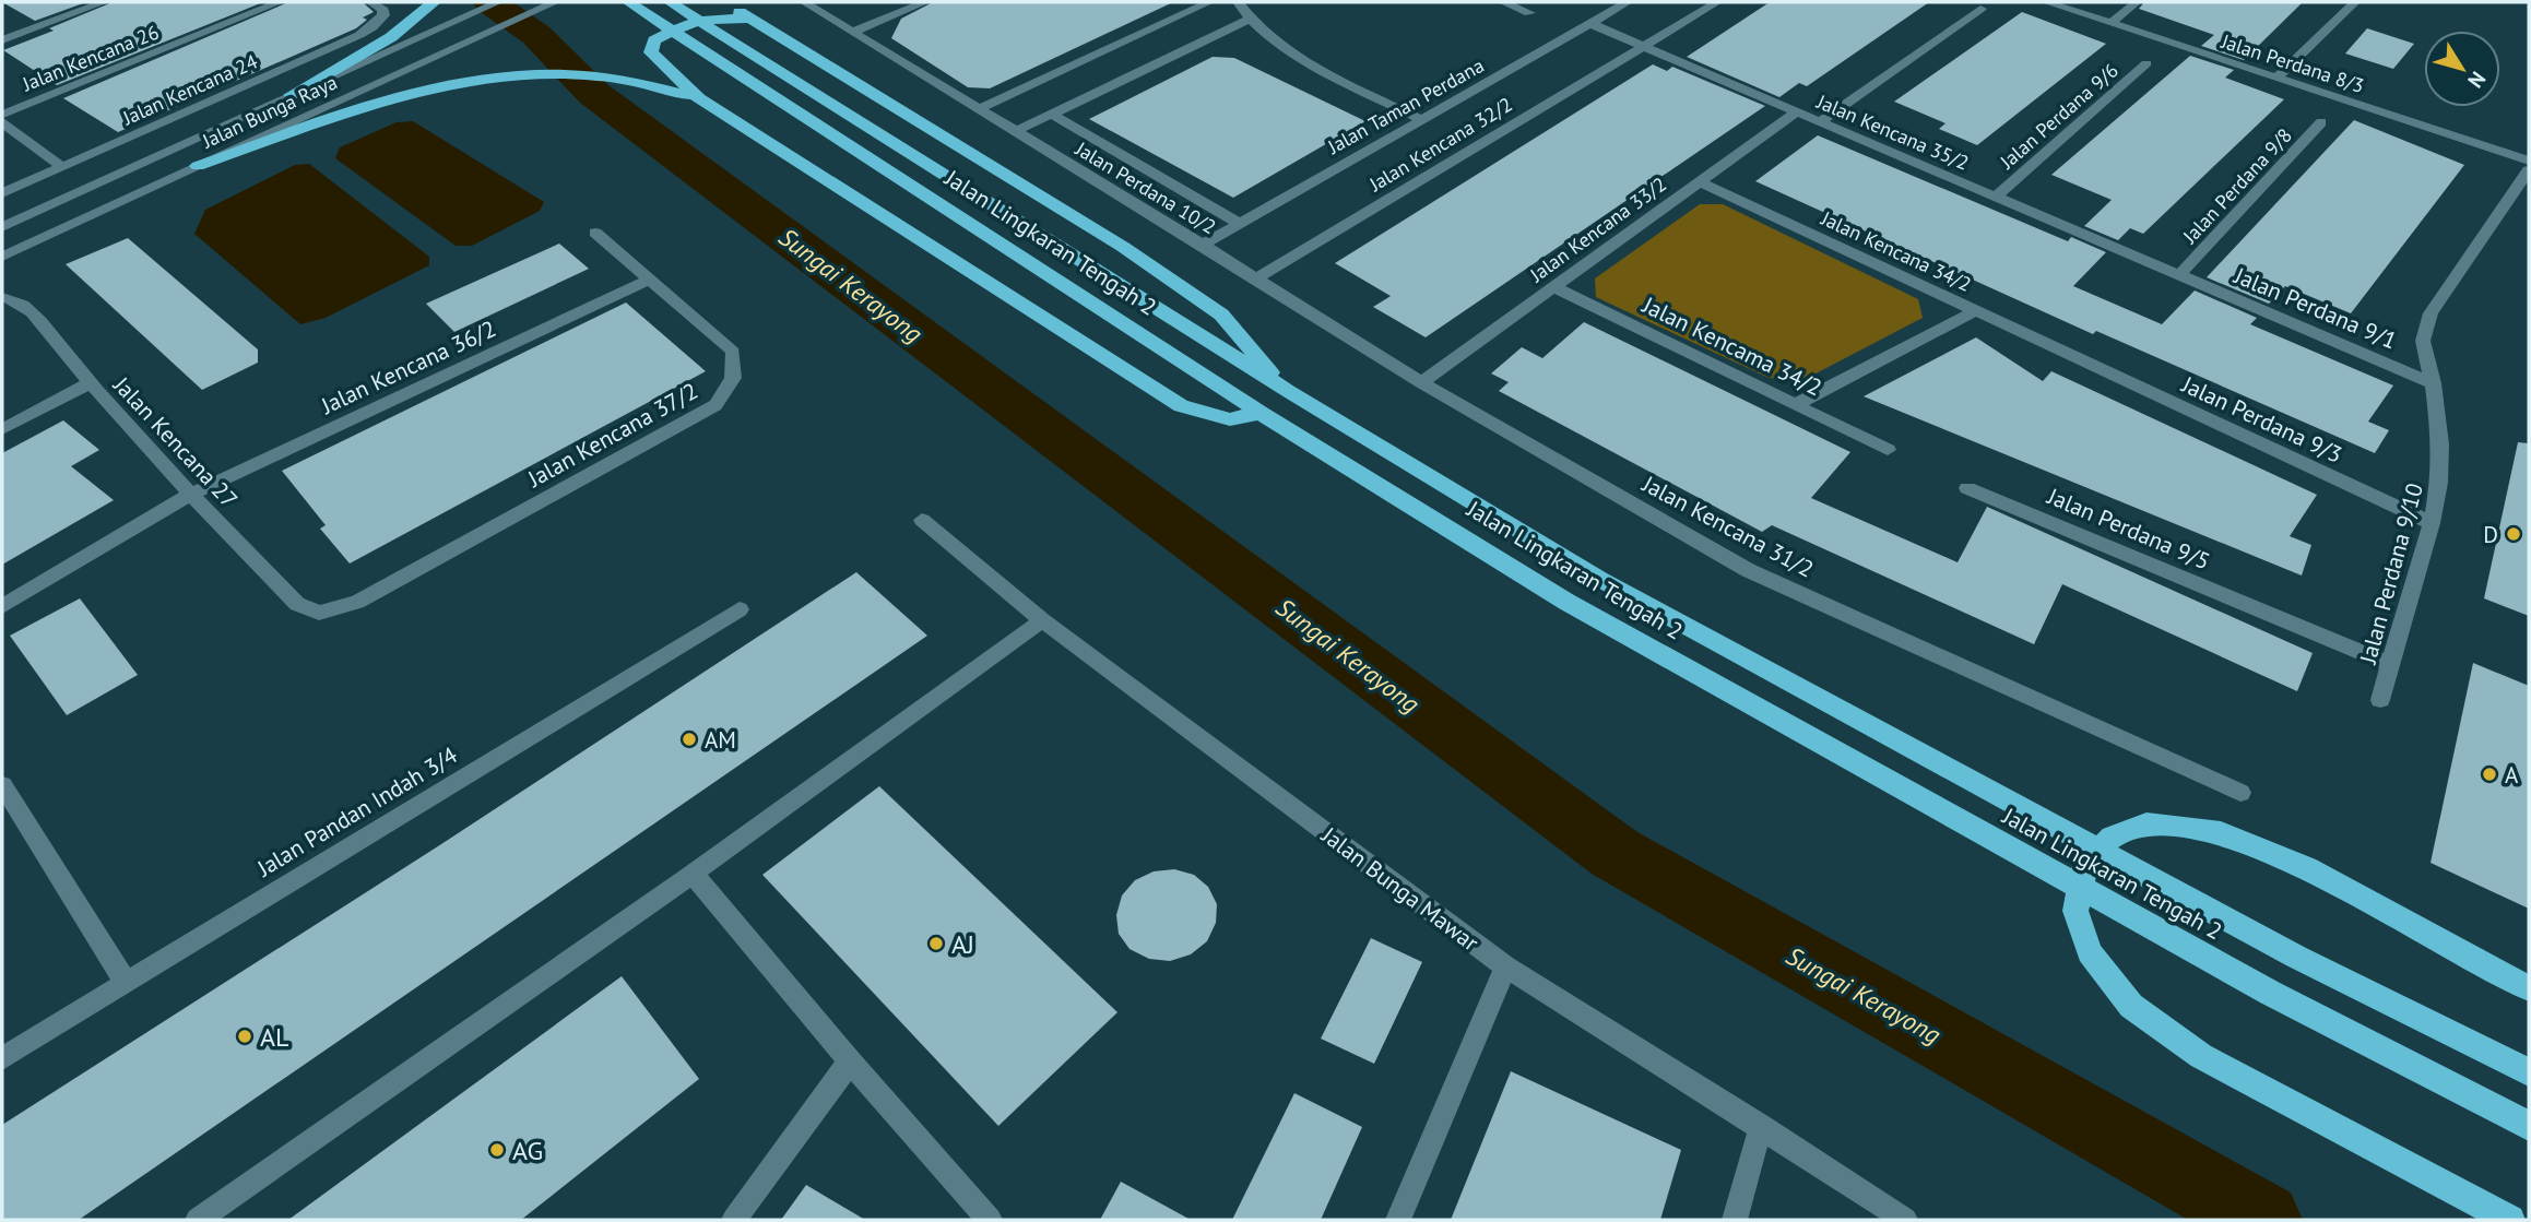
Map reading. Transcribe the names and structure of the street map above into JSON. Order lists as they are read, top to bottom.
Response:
{
  "streets": {
    "highway": ["Jalan Lingkaran Tengah 2"],
    "street": [
      "Jalan Kencana 26",
      "Jalan Perdana 8/3",
      "Jalan Kencana 24",
      "Jalan Taman Perdana",
      "Jalan Bunga Raya",
      "Jalan Perdana 9/6",
      "Jalan Kencana 35/2",
      "Jalan Kencana 32/2",
      "Jalan Perdana 9/8",
      "Jalan Perdana 10/2",
      "Jalan Kencana 33/2",
      "Jalan Kencana 34/2",
      "Jalan Perdana 9/1",
      "Jalan Kencama 34/2",
      "Jalan Kencana 36/2",
      "Jalan Perdana 9/3",
      "Jalan Kencana 37/2",
      "Jalan Kencana 27",
      "Jalan Kencana 31/2",
      "Jalan Perdana 9/5",
      "Jalan Perdana 9/10",
      "Jalan Pandan Indah 3/4",
      "Jalan Bunga Mawar"
    ]
  },
  "crossings": [
    ["Jalan Taman Perdana", "Jalan Kencana 35/2"],
    ["Jalan Taman Perdana", "Jalan Perdana 10/2"],
    ["Jalan Perdana 9/6", "Jalan Kencana 35/2"],
    ["Jalan Kencana 35/2", "Jalan Kencana 32/2"],
    ["Jalan Kencana 35/2", "Jalan Perdana 9/8"],
    ["Jalan Kencana 35/2", "Jalan Kencana 33/2"],
    ["Jalan Kencana 35/2", "Jalan Perdana 9/1"],
    ["Jalan Kencana 32/2", "Jalan Perdana 10/2"],
    ["Jalan Kencana 32/2", "Jalan Kencana 31/2"],
    ["Jalan Perdana 9/8", "Jalan Perdana 9/1"],
    ["Jalan Perdana 10/2", "Jalan Kencana 31/2"],
    ["Jalan Kencana 33/2", "Jalan Kencana 34/2"],
    ["Jalan Kencana 33/2", "Jalan Kencama 34/2"],
    ["Jalan Kencana 33/2", "Jalan Kencana 31/2"],
    ["Jalan Kencana 34/2", "Jalan Perdana 9/3"],
    ["Jalan Perdana 9/1", "Jalan Perdana 9/10"],
    ["Jalan Kencana 36/2", "Jalan Kencana 37/2"],
    ["Jalan Kencana 36/2", "Jalan Kencana 27"],
    ["Jalan Perdana 9/3", "Jalan Perdana 9/10"],
    ["Jalan Kencana 37/2", "Jalan Kencana 27"],
    ["Jalan Perdana 9/5", "Jalan Perdana 9/10"]
  ],
  "water": ["Sungai Kerayong"],
  "places": [
    "D",
    "AM",
    "A",
    "AJ",
    "AL",
    "AG"
  ],
  "north": "bottom right"
}
